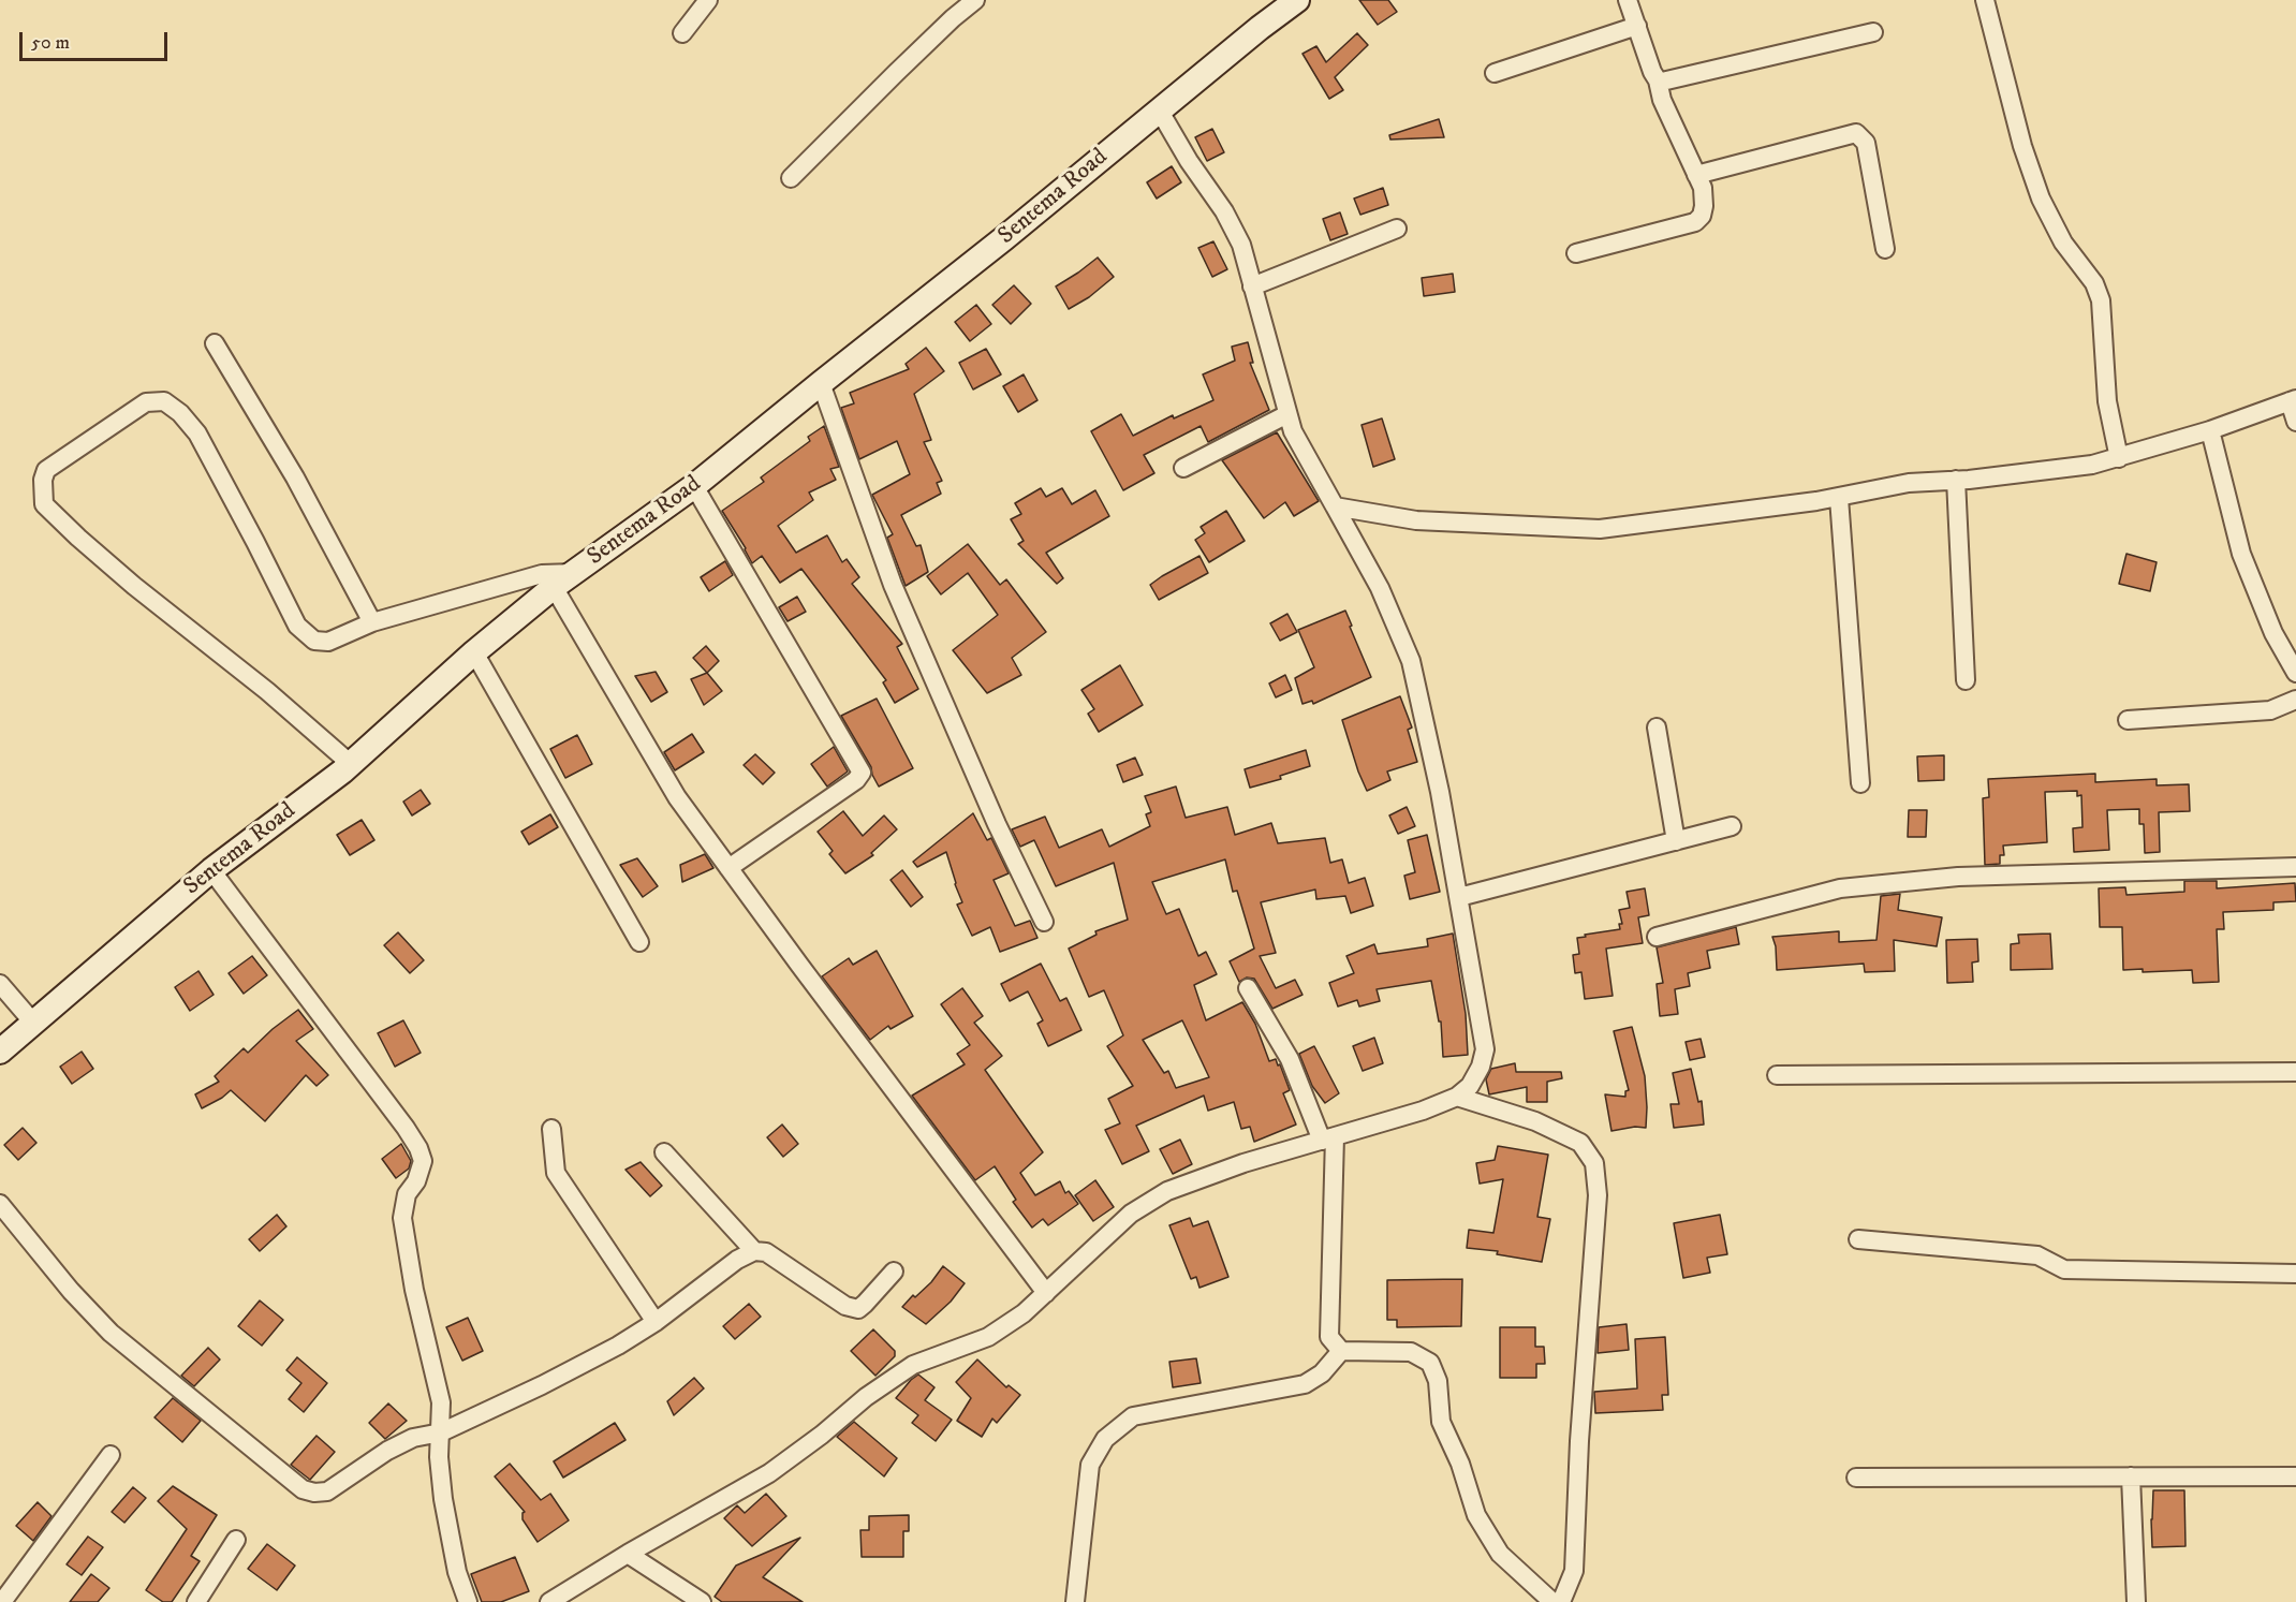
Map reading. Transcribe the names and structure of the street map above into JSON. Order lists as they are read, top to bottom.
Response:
{
  "streets": {
    "main road": ["Sentema Road"]
  },
  "scale_bar": "50 m"
}
